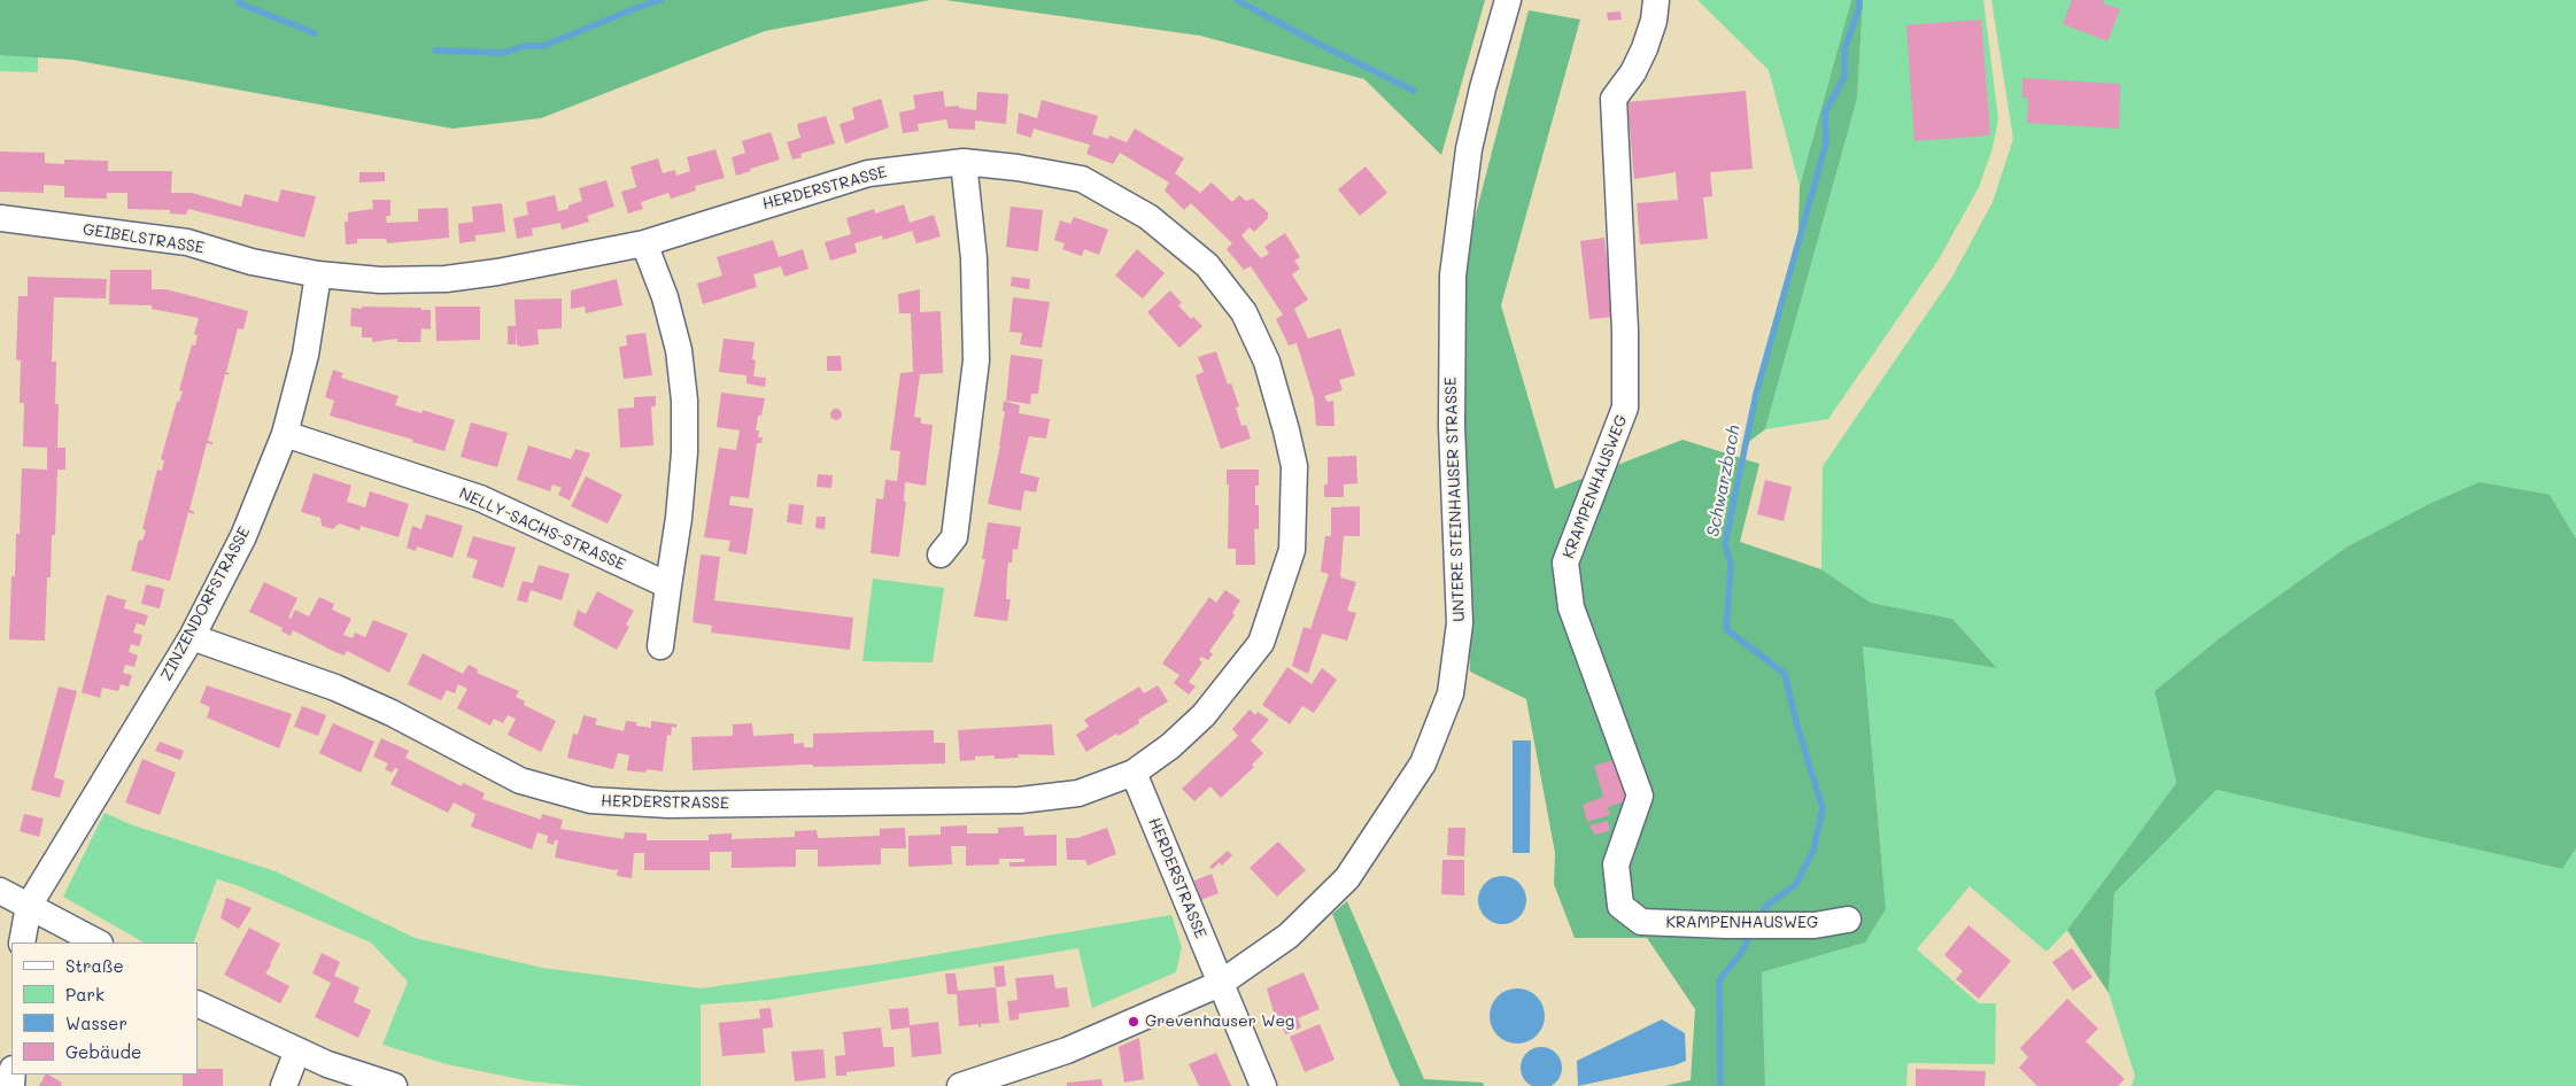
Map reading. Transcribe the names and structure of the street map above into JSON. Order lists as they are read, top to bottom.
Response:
{
  "streets": {
    "street": [
      "HERDERSTRASSE",
      "GEIBELSTRASSE",
      "KRAMPENHAUSWEG",
      "UNTERE STEINHAUSER STRASSE",
      "NELLY-SACHS-STRASSE",
      "ZINZENDORFSTRASSE"
    ]
  },
  "crossings": [
    ["HERDERSTRASSE", "GEIBELSTRASSE"],
    ["HERDERSTRASSE", "UNTERE STEINHAUSER STRASSE"],
    ["HERDERSTRASSE", "ZINZENDORFSTRASSE"],
    ["GEIBELSTRASSE", "ZINZENDORFSTRASSE"],
    ["NELLY-SACHS-STRASSE", "ZINZENDORFSTRASSE"]
  ],
  "water": ["Schwarzbach"],
  "places": ["Grevenhauser Weg"],
  "legend": [
    "Straße",
    "Park",
    "Wasser",
    "Gebäude"
  ]
}
